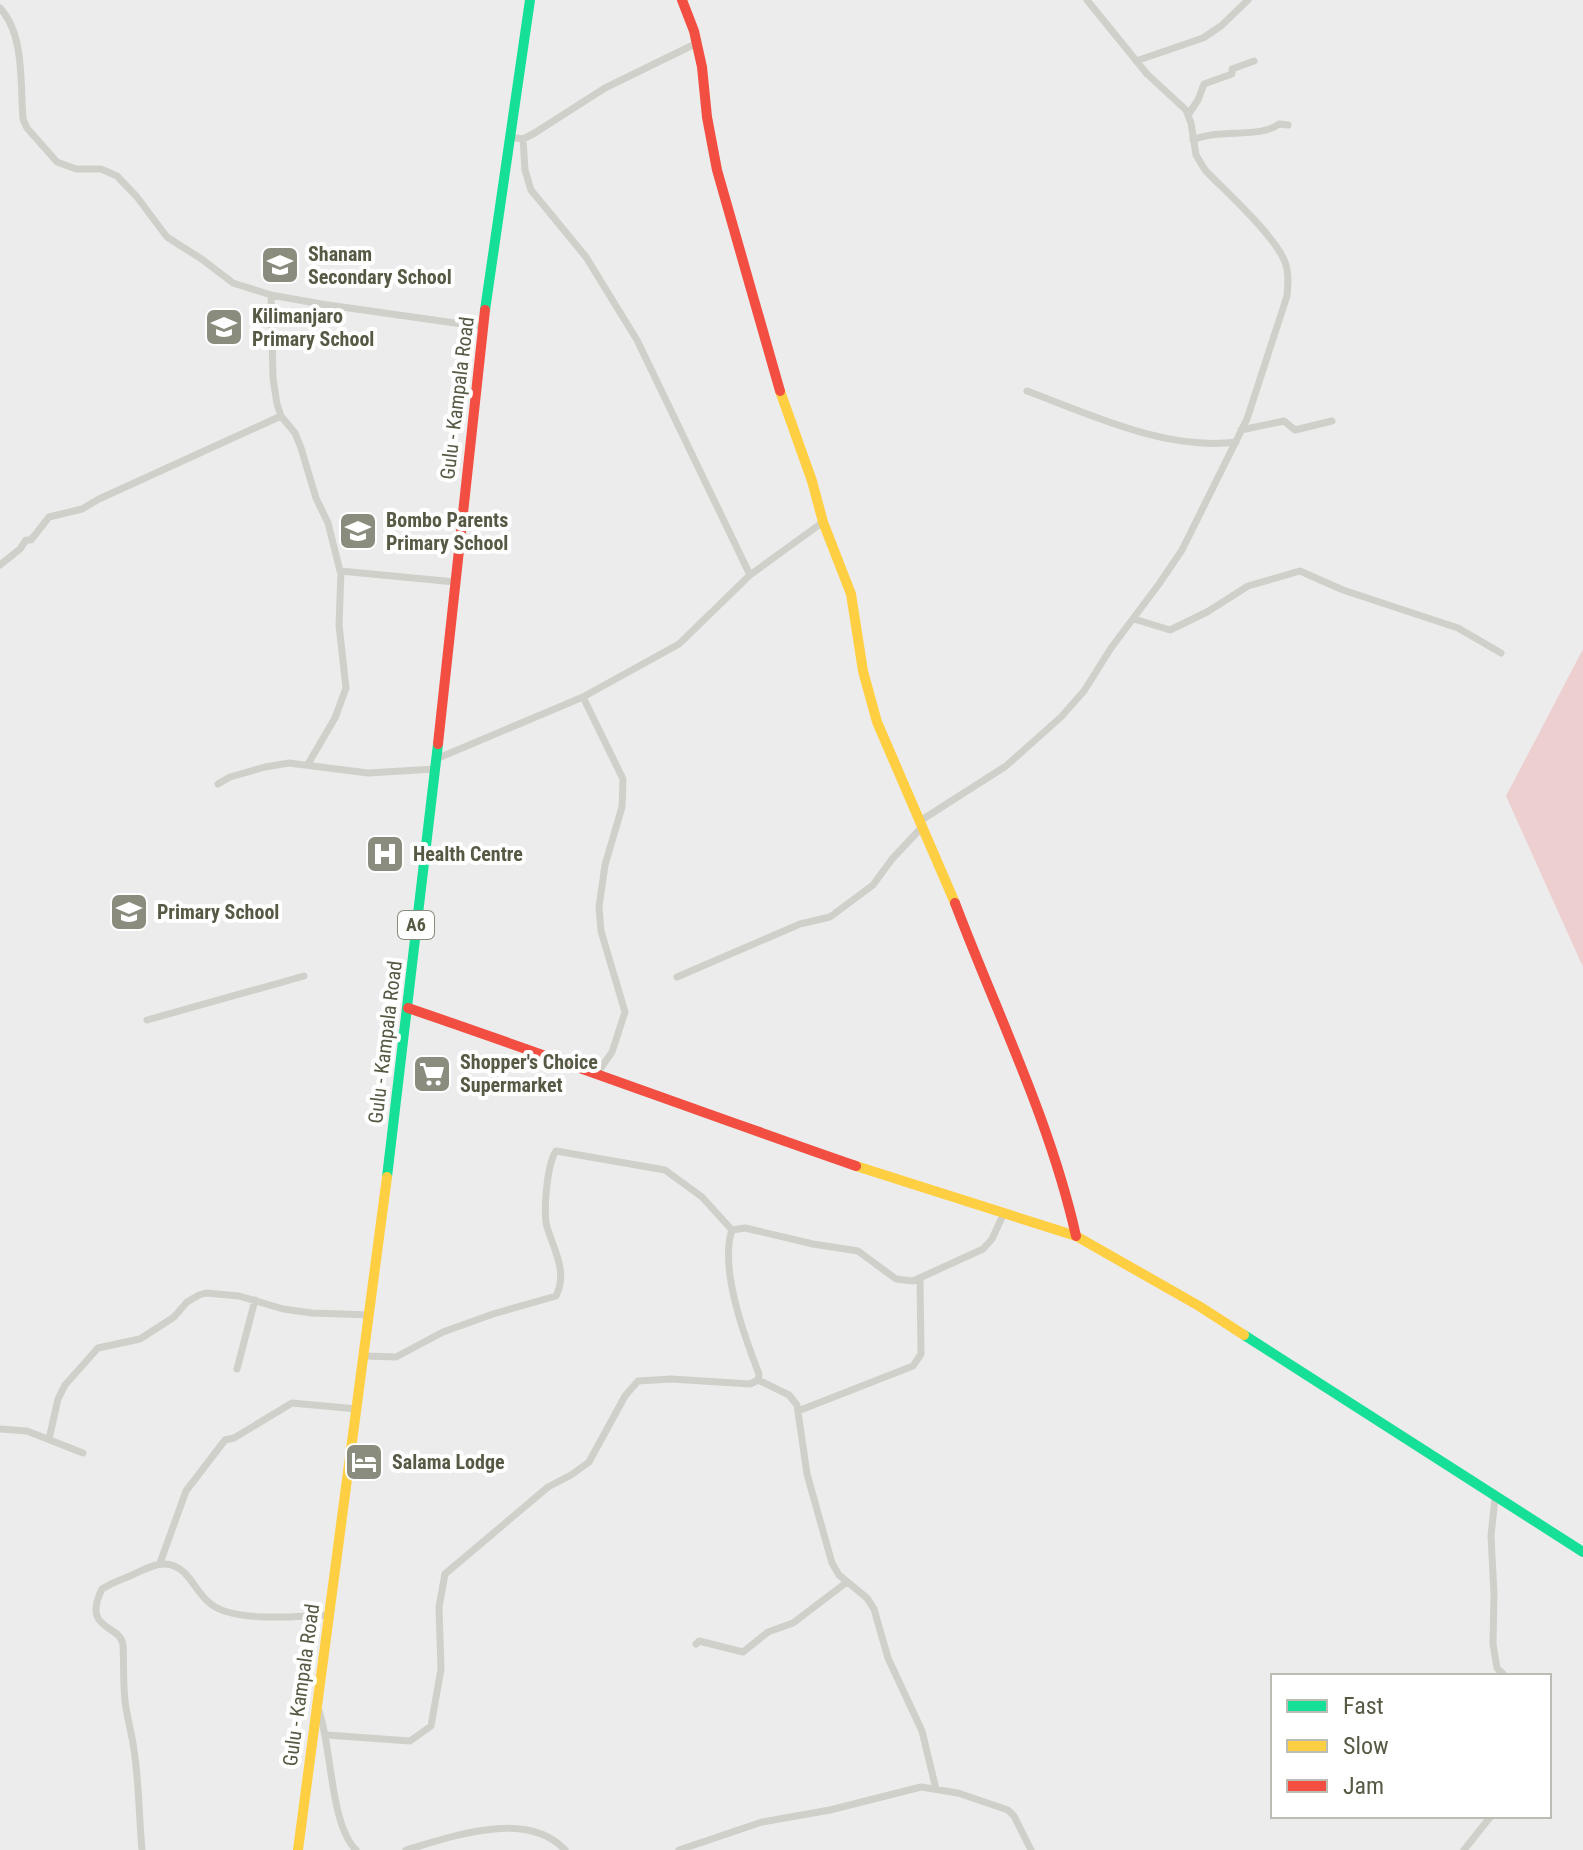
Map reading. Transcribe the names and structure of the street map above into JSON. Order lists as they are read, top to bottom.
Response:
{
  "streets": {
    "street": ["Gulu - Kampala Road", "A6"]
  },
  "places": {
    "school or university": [
      "Shanam Secondary School",
      "Kilimanjaro Primary School",
      "Bombo Parents Primary School",
      "Primary School"
    ],
    "hospital": ["Health Centre"],
    "supermarket": ["Shopper's Choice Supermarket"],
    "hotel": ["Salama Lodge"]
  },
  "legend": ["Fast", "Slow", "Jam"]
}
